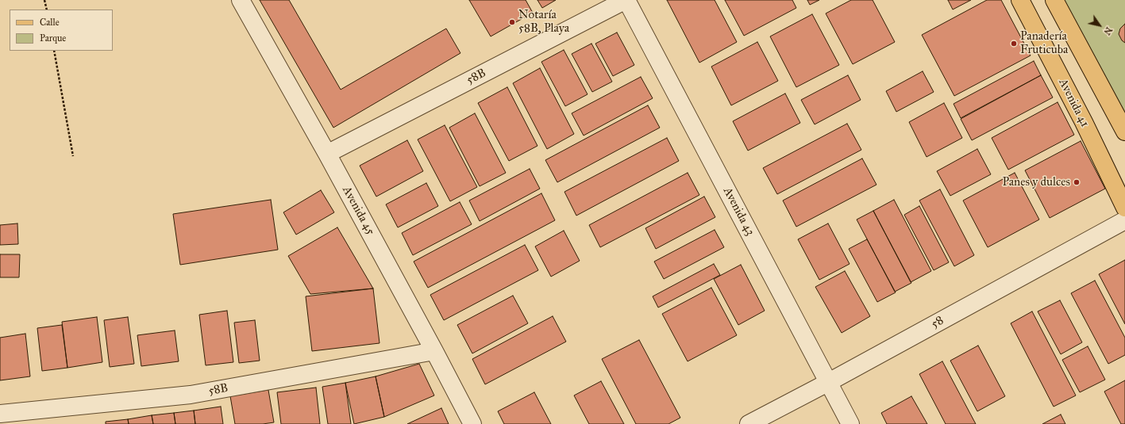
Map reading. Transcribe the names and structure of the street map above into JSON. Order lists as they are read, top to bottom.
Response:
{
  "streets": {
    "main road": ["Avenida 41"],
    "street": [
      "58B",
      "Avenida 45",
      "Avenida 43",
      "58"
    ]
  },
  "crossings": [
    ["58B", "Avenida 45"],
    ["58B", "Avenida 43"],
    ["Avenida 43", "58"]
  ],
  "places": ["Notaría 58B, Playa", "Panadería Fruticuba", "Panes y dulces"],
  "legend": ["Calle", "Parque"],
  "north": "bottom right"
}
